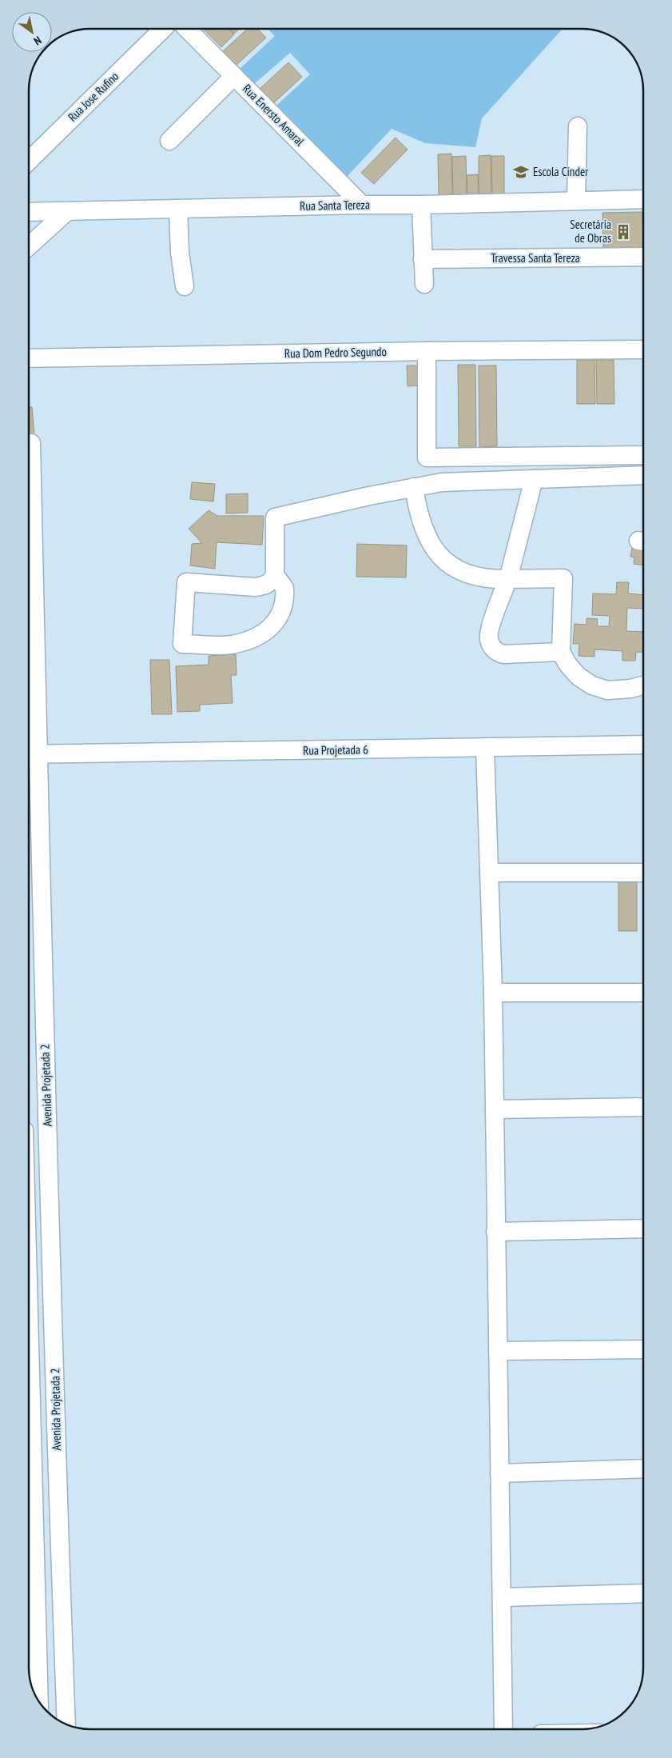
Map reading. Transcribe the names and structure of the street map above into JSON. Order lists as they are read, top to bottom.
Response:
{
  "streets": {
    "street": [
      "Rua Jose Rufino",
      "Rua Enersto Amaral",
      "Rua Santa Tereza",
      "Travessa Santa Tereza",
      "Rua Dom Pedro Segundo",
      "Rua Projetada 6",
      "Avenida Projetada 2"
    ]
  },
  "crossings": [
    ["Rua Enersto Amaral", "Rua Santa Tereza"],
    ["Rua Projetada 6", "Avenida Projetada 2"]
  ],
  "places": {
    "school or university": ["Escola Cinder"],
    "building": ["Secretária de Obras"]
  },
  "north": "bottom right"
}
